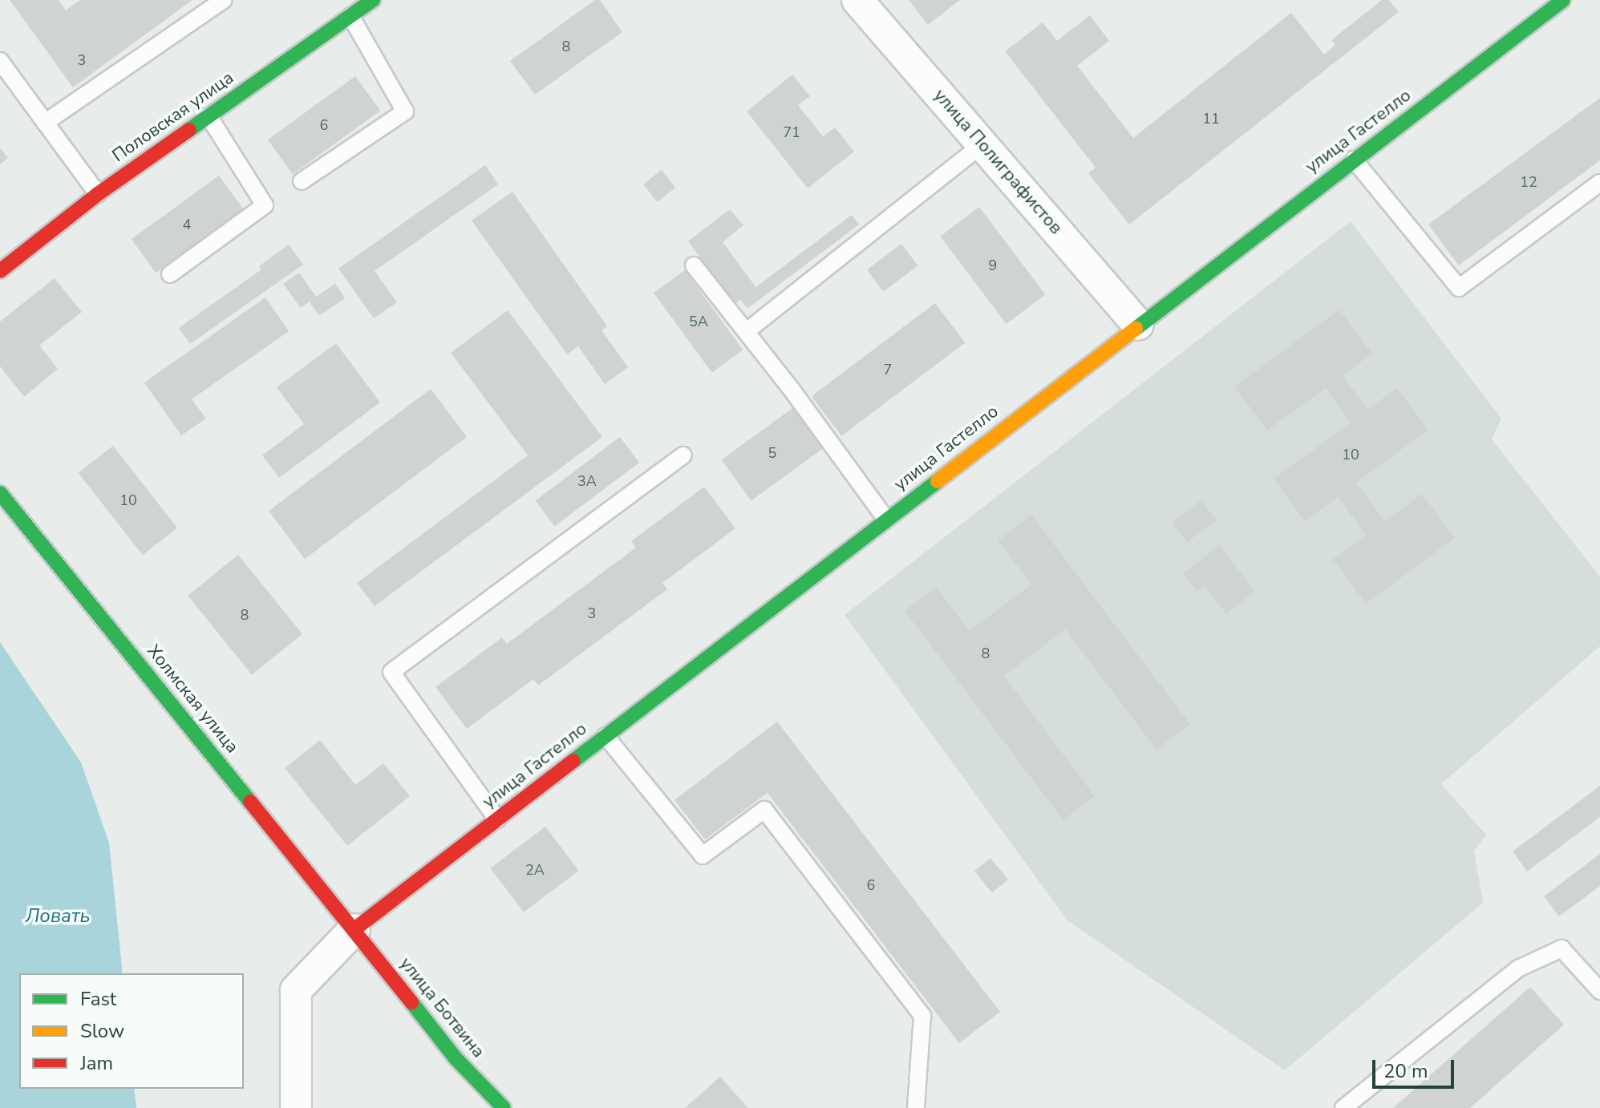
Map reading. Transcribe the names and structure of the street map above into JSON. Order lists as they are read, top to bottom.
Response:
{
  "streets": {
    "main road": [
      "Половская улица",
      "улица Гастелло",
      "Холмская улица",
      "улица Ботвина"
    ],
    "street": ["улица Полиграфистов"]
  },
  "crossings": [
    ["улица Гастелло", "улица Полиграфистов"],
    ["улица Гастелло", "Холмская улица"],
    ["улица Гастелло", "улица Ботвина"],
    ["Холмская улица", "улица Ботвина"]
  ],
  "water": ["Ловать"],
  "house_numbers": [
    "8",
    "3",
    "11",
    "6",
    "71",
    "12",
    "4",
    "9",
    "5А",
    "7",
    "5",
    "10",
    "3А",
    "10",
    "3",
    "8",
    "8",
    "2А",
    "6"
  ],
  "legend": ["Fast", "Slow", "Jam"],
  "scale_bar": "20 m"
}
